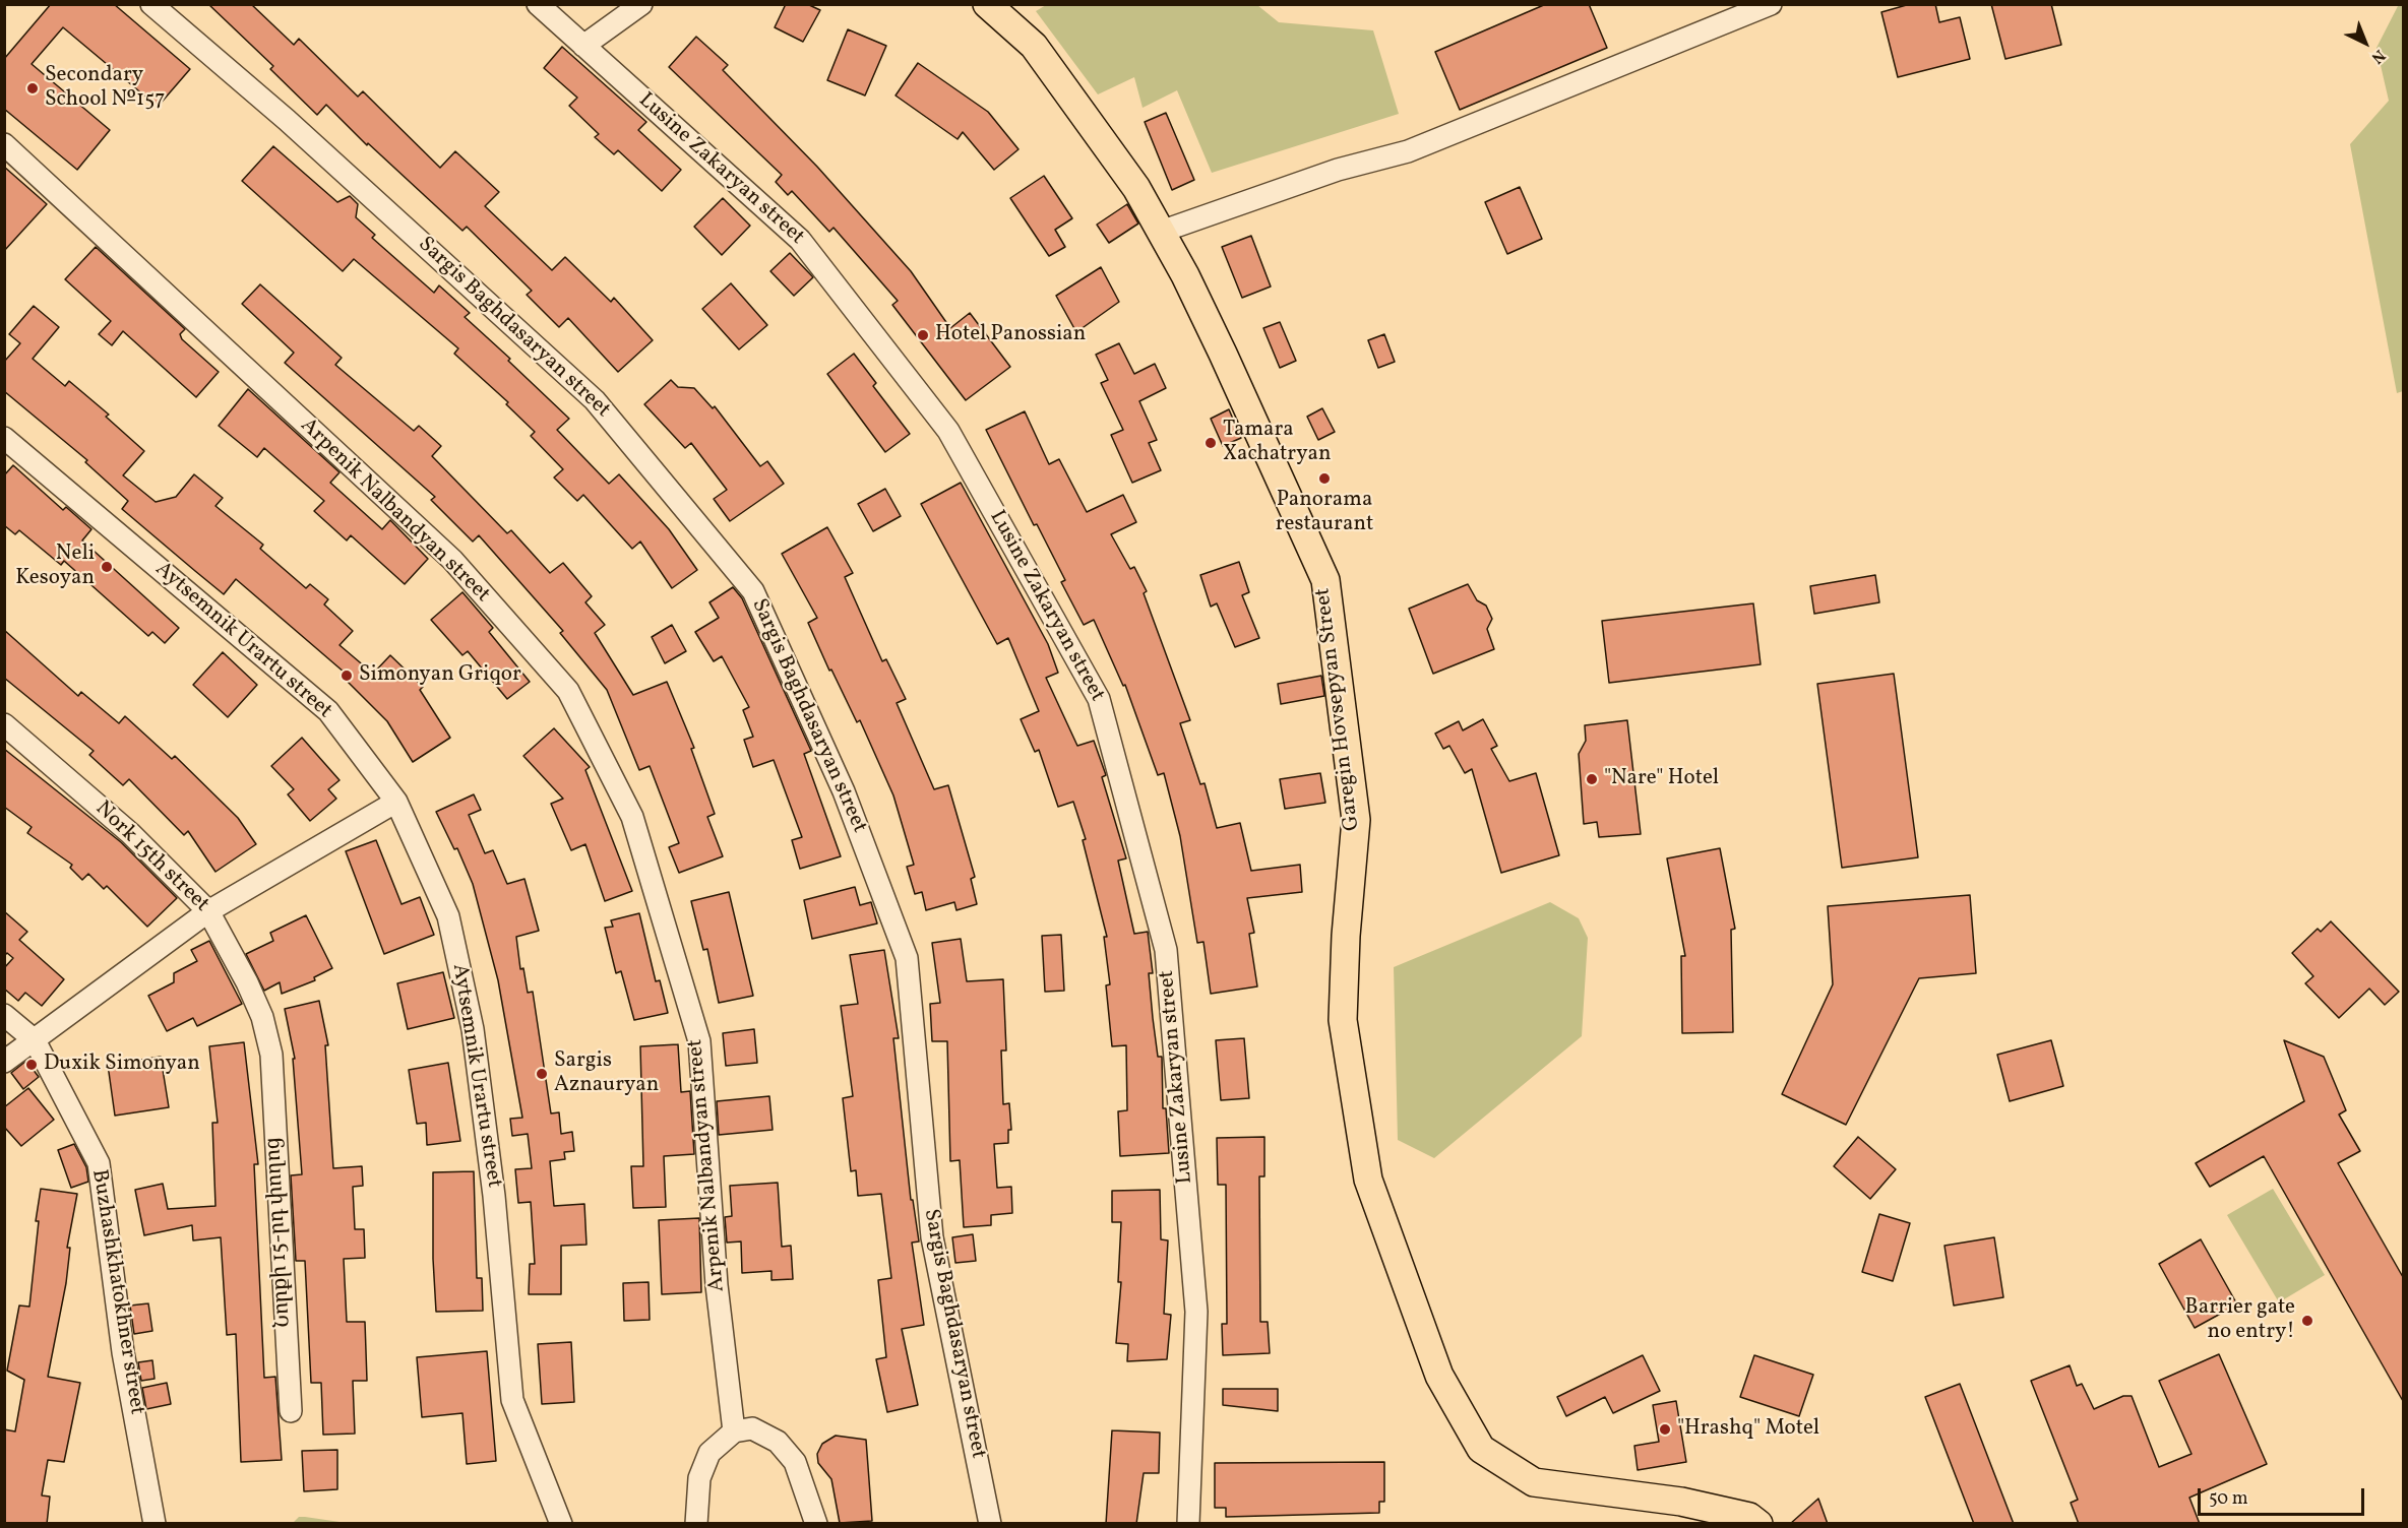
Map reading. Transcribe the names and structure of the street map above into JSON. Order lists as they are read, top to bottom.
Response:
{
  "streets": {
    "main road": ["Garegin Hovsepyan Street"],
    "street": [
      "Lusine Zakaryan street",
      "Sargis Baghdasaryan street",
      "Arpenik Nalbandyan street",
      "Aytsemnik Urartu street",
      "Nork 15th street",
      "Buzhashkhatokhner street"
    ]
  },
  "places": [
    "Secondary School №157",
    "Hotel Panossian",
    "Tamara Xachatryan",
    "Panorama restaurant",
    "Neli Kesoyan",
    "Simonyan Griqor",
    "\"Nare\" Hotel",
    "Duxik Simonyan",
    "Sargis Aznauryan",
    "Barrier gate no entry!",
    "\"Hrashq\" Motel"
  ],
  "scale_bar": "50 m",
  "north": "bottom right"
}
